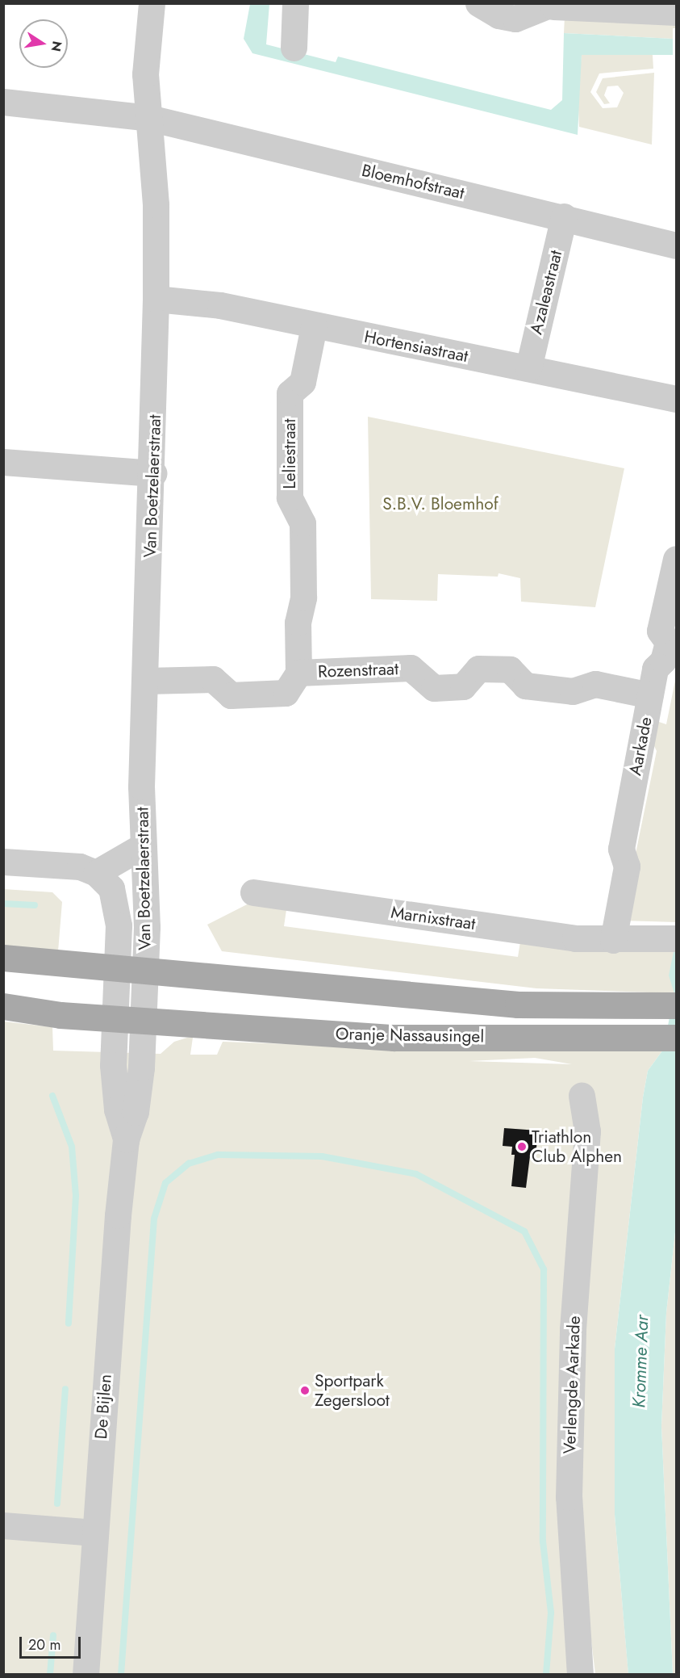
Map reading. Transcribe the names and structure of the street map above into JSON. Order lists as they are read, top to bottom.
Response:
{
  "streets": {
    "main road": ["Oranje Nassausingel"],
    "street": [
      "Bloemhofstraat",
      "Azaleastraat",
      "Hortensiastraat",
      "Leliestraat",
      "Van Boetzelaerstraat",
      "Rozenstraat",
      "Aarkade",
      "Marnixstraat",
      "Verlengde Aarkade",
      "De Bijlen"
    ]
  },
  "crossings": [
    ["Bloemhofstraat", "Azaleastraat"],
    ["Bloemhofstraat", "Van Boetzelaerstraat"],
    ["Azaleastraat", "Hortensiastraat"],
    ["Hortensiastraat", "Leliestraat"],
    ["Hortensiastraat", "Van Boetzelaerstraat"],
    ["Leliestraat", "Rozenstraat"],
    ["Van Boetzelaerstraat", "Rozenstraat"],
    ["Van Boetzelaerstraat", "Oranje Nassausingel"],
    ["Rozenstraat", "Aarkade"],
    ["Aarkade", "Marnixstraat"],
    ["Oranje Nassausingel", "De Bijlen"]
  ],
  "water": ["Kromme Aar"],
  "parks": ["S.B.V. Bloemhof"],
  "places": ["Triathlon Club Alphen", "Sportpark Zegersloot"],
  "scale_bar": "20 m",
  "north": "right"
}
